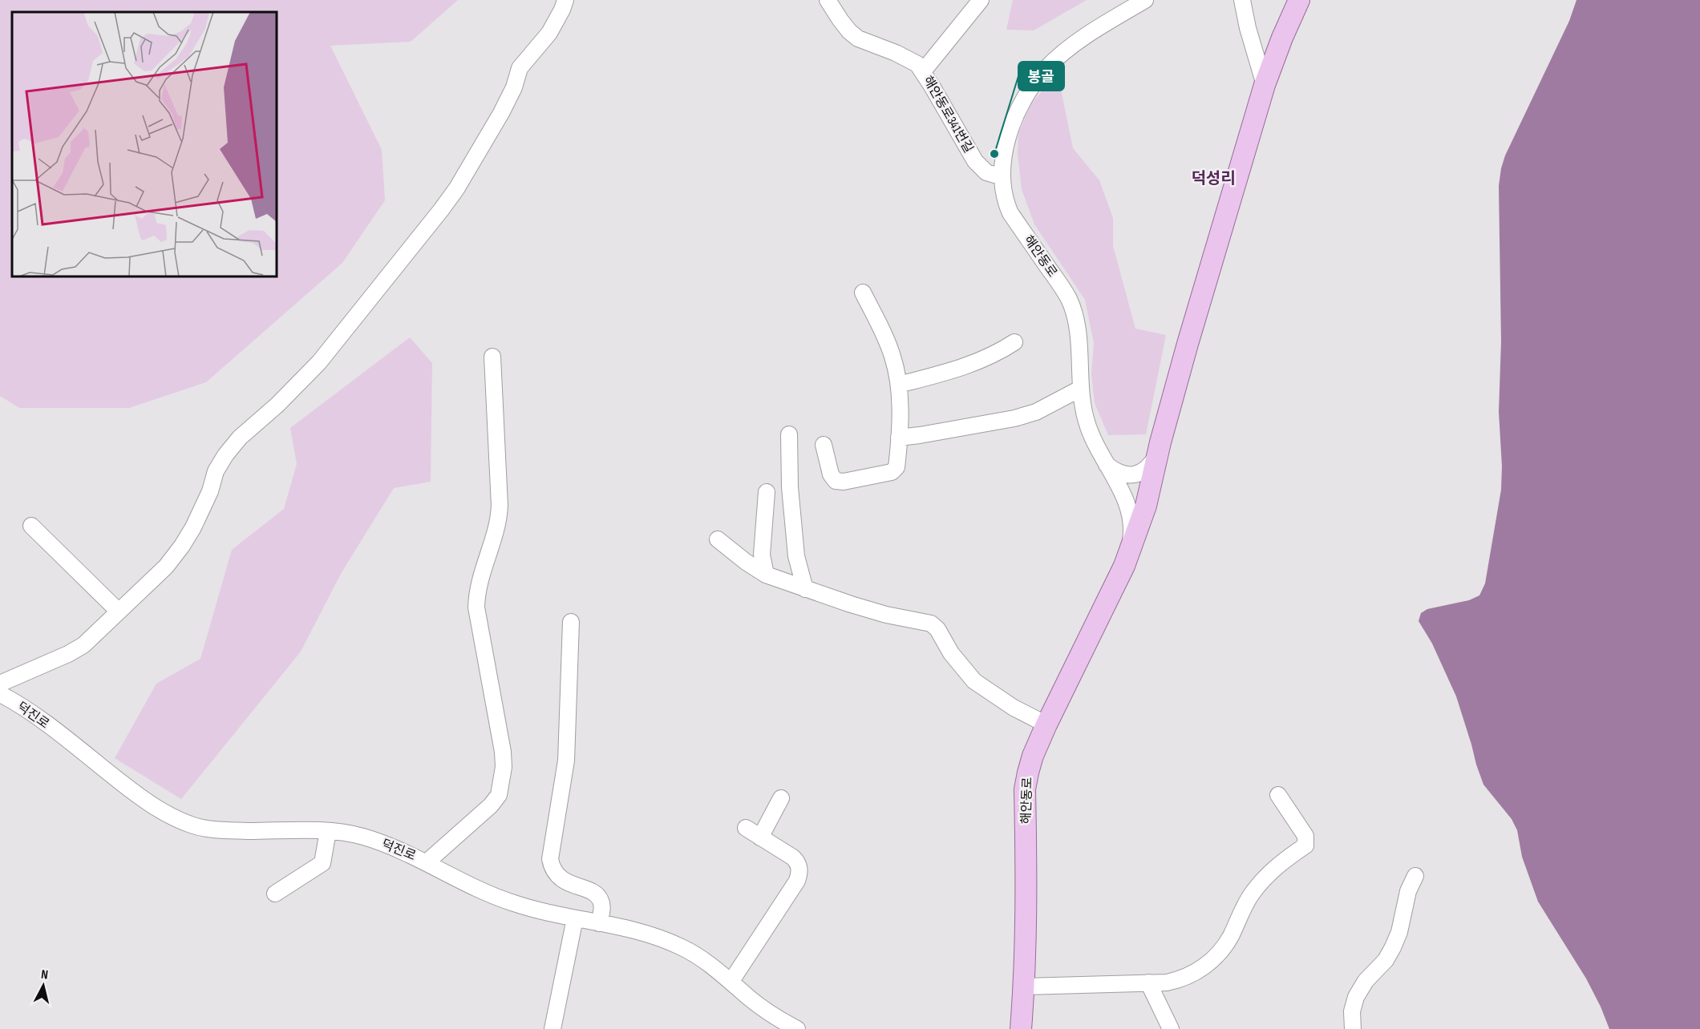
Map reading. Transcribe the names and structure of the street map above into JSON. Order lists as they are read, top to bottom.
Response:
{
  "streets": {
    "main road": ["해안동로"],
    "street": ["해안동로341번길", "덕진로"]
  },
  "crossings": [
    ["해안동로341번길", "해안동로"]
  ],
  "districts": ["덕성리"],
  "places": ["봉골"],
  "north": "top"
}
